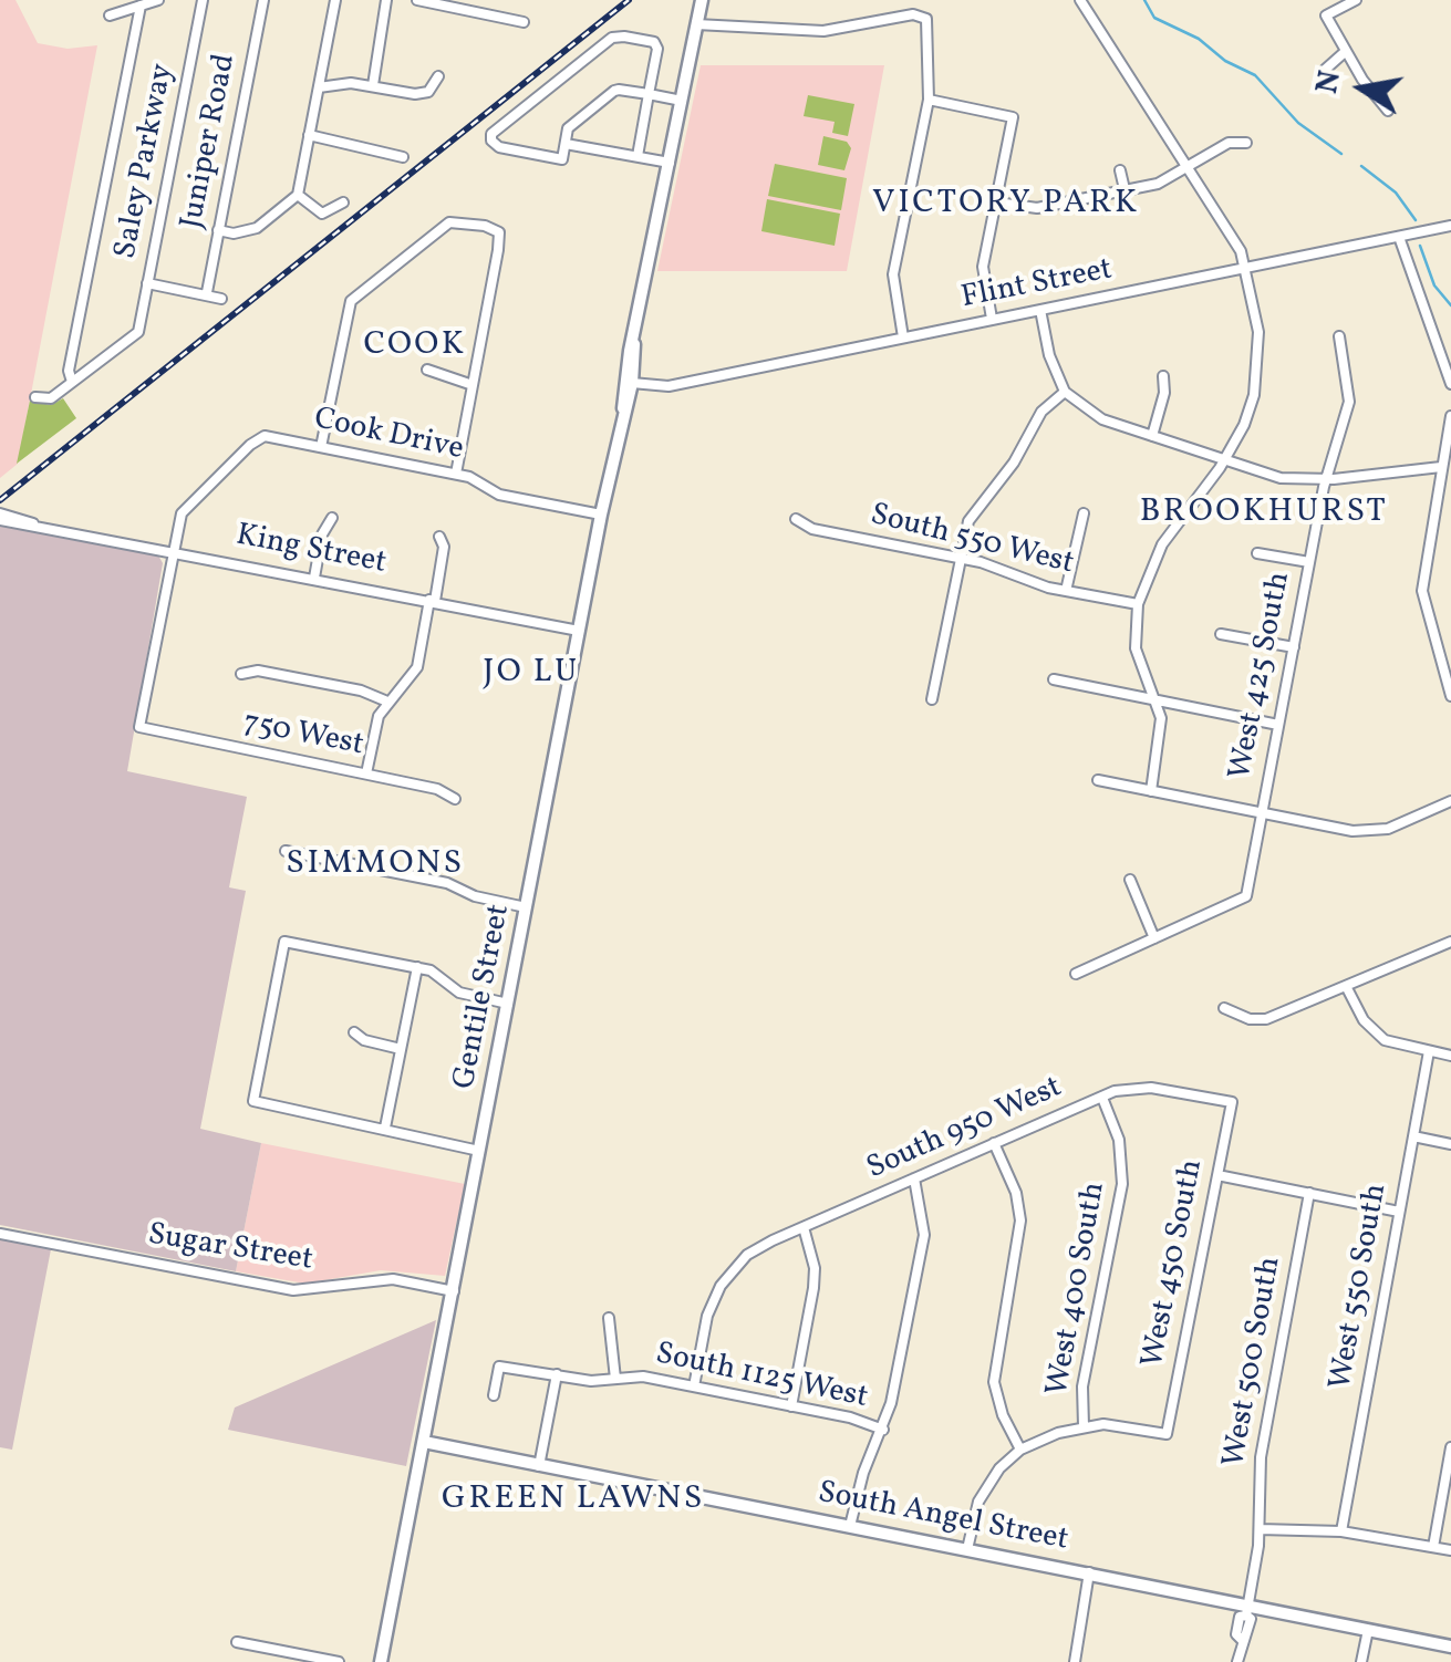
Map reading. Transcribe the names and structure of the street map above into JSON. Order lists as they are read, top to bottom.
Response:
{
  "streets": {
    "main road": ["Gentile Street", "South Angel Street"],
    "street": [
      "Juniper Road",
      "Saley Parkway",
      "Flint Street",
      "Cook Drive",
      "South 550 West",
      "King Street",
      "West 425 South",
      "750 West",
      "South 950 West",
      "Sugar Street",
      "West 450 South",
      "West 550 South",
      "West 400 South",
      "West 500 South",
      "South 1125 West"
    ]
  },
  "crossings": [
    ["Flint Street", "Gentile Street"],
    ["Cook Drive", "King Street"],
    ["Cook Drive", "750 West"],
    ["Cook Drive", "Gentile Street"],
    ["King Street", "750 West"],
    ["King Street", "Gentile Street"],
    ["Gentile Street", "Sugar Street"],
    ["Gentile Street", "South Angel Street"],
    ["South 950 West", "West 450 South"],
    ["South 950 West", "West 400 South"],
    ["South 950 West", "South 1125 West"],
    ["West 450 South", "West 400 South"],
    ["West 500 South", "South Angel Street"]
  ],
  "districts": [
    "VICTORY PARK",
    "COOK",
    "BROOKHURST",
    "JO LU",
    "SIMMONS",
    "GREEN LAWNS"
  ],
  "north": "left"
}
